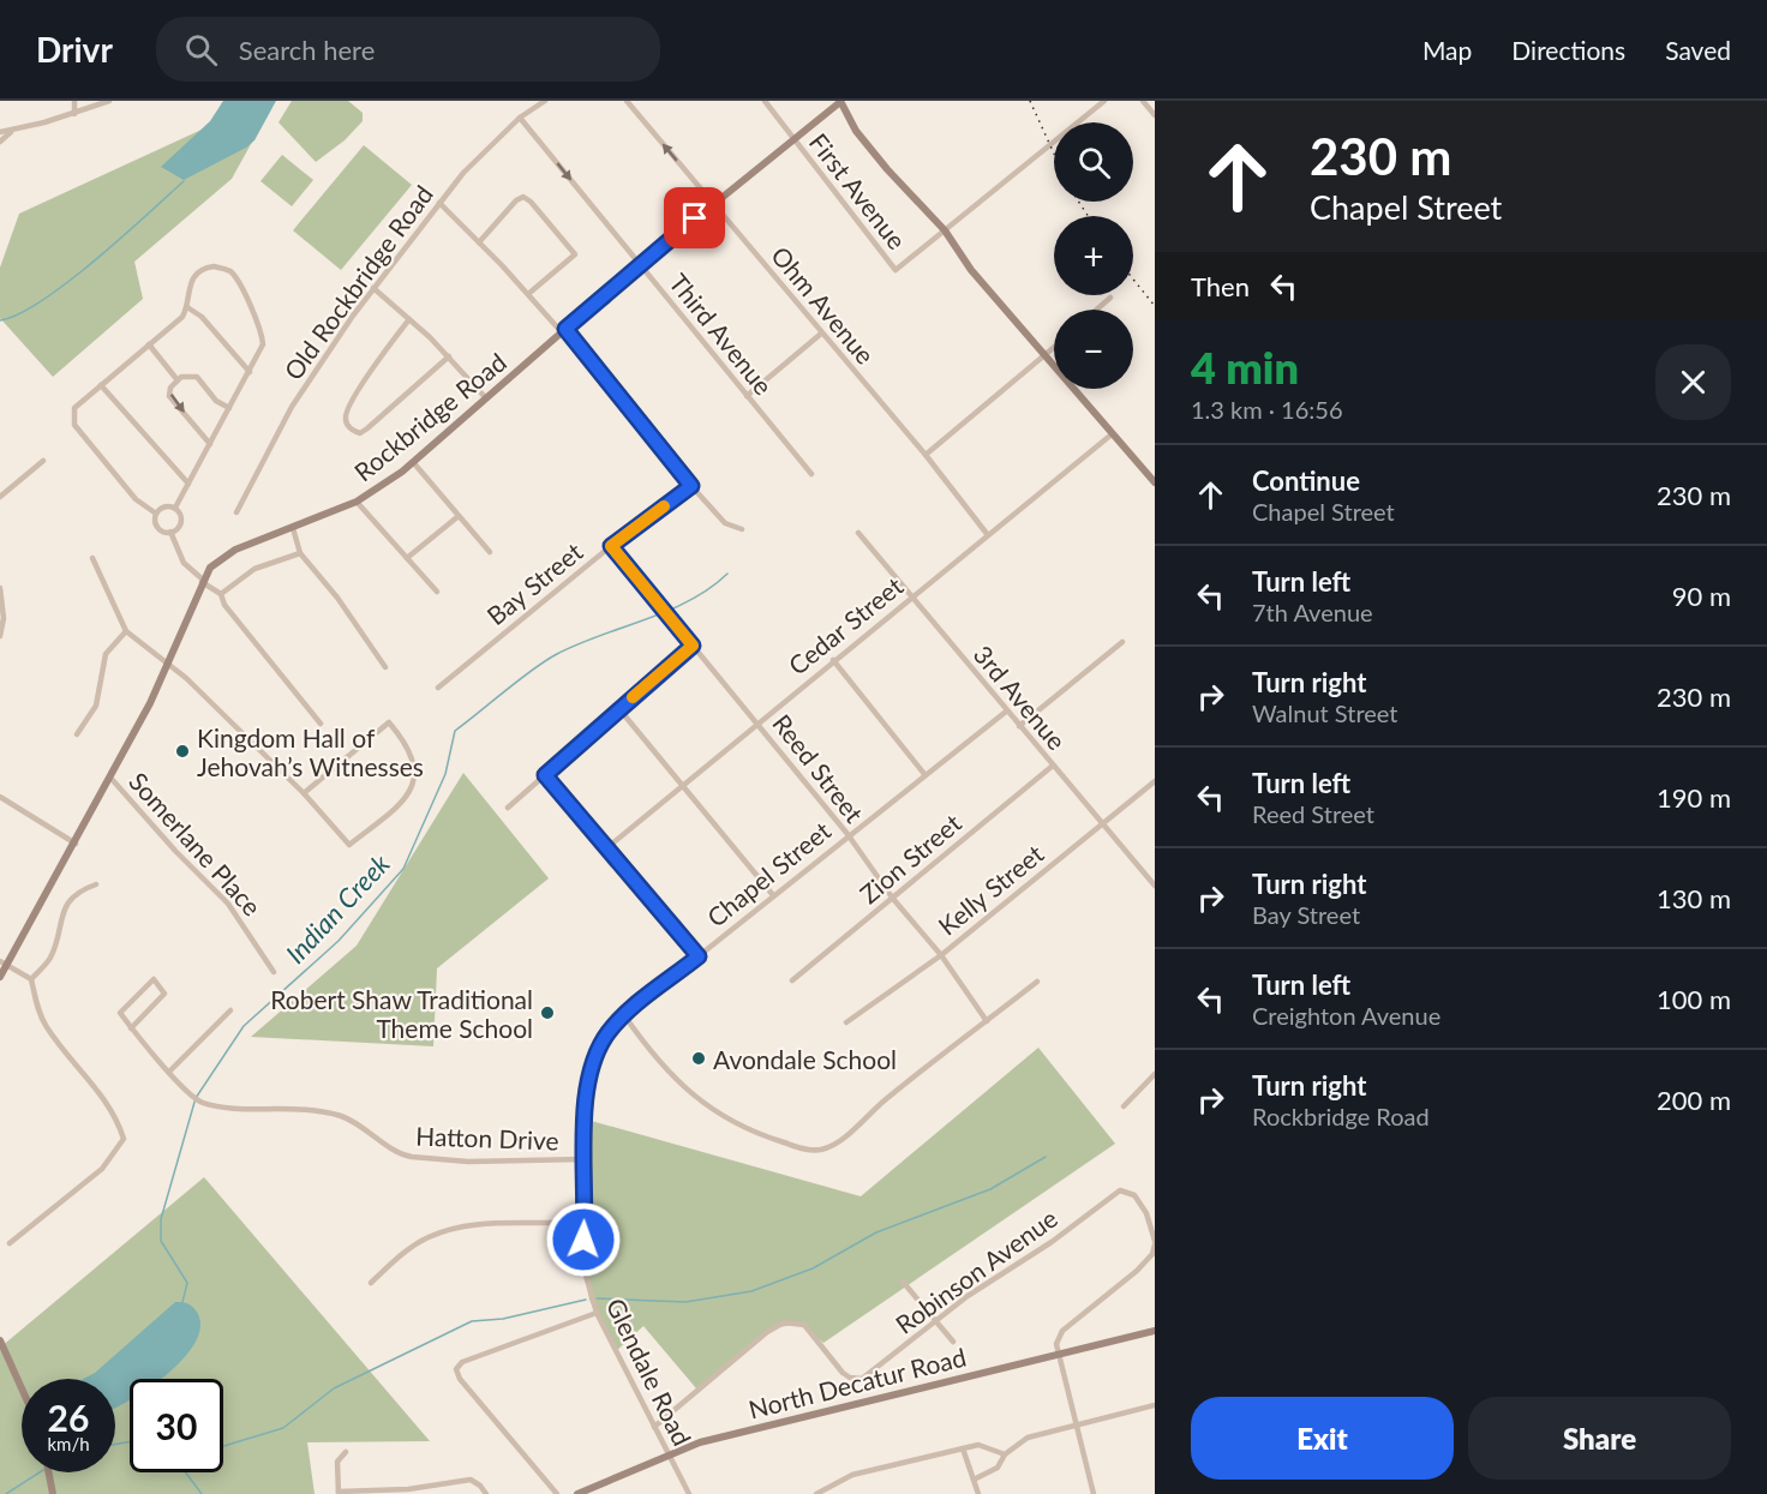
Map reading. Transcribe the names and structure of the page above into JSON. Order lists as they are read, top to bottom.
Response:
{
  "streets": {
    "street": [
      "First Avenue",
      "Old Rockbridge Road",
      "Ohm Avenue",
      "Third Avenue",
      "Rockbridge Road",
      "Bay Street",
      "Cedar Street",
      "3rd Avenue",
      "Reed Street",
      "Somerlane Place",
      "Zion Street",
      "Chapel Street",
      "Kelly Street",
      "Hatton Drive",
      "Robinson Avenue",
      "Glendale Road",
      "North Decatur Road"
    ]
  },
  "crossings": [
    ["First Avenue", "Rockbridge Road"],
    ["Old Rockbridge Road", "Third Avenue"],
    ["Ohm Avenue", "Rockbridge Road"],
    ["Ohm Avenue", "Cedar Street"],
    ["Third Avenue", "Rockbridge Road"],
    ["Rockbridge Road", "Somerlane Place"],
    ["Bay Street", "Reed Street"],
    ["Cedar Street", "3rd Avenue"],
    ["Cedar Street", "Reed Street"],
    ["3rd Avenue", "Zion Street"],
    ["3rd Avenue", "Chapel Street"],
    ["3rd Avenue", "Kelly Street"],
    ["Reed Street", "Zion Street"],
    ["Reed Street", "Chapel Street"],
    ["Reed Street", "Kelly Street"],
    ["Chapel Street", "Glendale Road"],
    ["Hatton Drive", "Glendale Road"],
    ["Robinson Avenue", "Glendale Road"],
    ["Glendale Road", "North Decatur Road"]
  ],
  "one_way": ["Third Avenue"],
  "water": ["Indian Creek"],
  "places": ["Kingdom Hall of Jehovah’s Witnesses", "Robert Shaw Traditional Theme School", "Avondale School"],
  "page": {
    "header": "Drivr",
    "search": "Search here",
    "nav": ["Map", "Directions", "Saved"],
    "turn": ["230 m", "Chapel Street"],
    "map_buttons": ["+", "−"],
    "then": "Then",
    "heading": ["4 min", "1.3 km · 16:56"],
    "list": [
      {
        "name": "Continue",
        "note": "Chapel Street",
        "value": "230 m"
      },
      {
        "name": "Turn left",
        "note": "7th Avenue",
        "value": "90 m"
      },
      {
        "name": "Turn right",
        "note": "Walnut Street",
        "value": "230 m"
      },
      {
        "name": "Turn left",
        "note": "Reed Street",
        "value": "190 m"
      },
      {
        "name": "Turn right",
        "note": "Bay Street",
        "value": "130 m"
      },
      {
        "name": "Turn left",
        "note": "Creighton Avenue",
        "value": "100 m"
      },
      {
        "name": "Turn right",
        "note": "Rockbridge Road",
        "value": "200 m"
      }
    ],
    "speed": "26 km/h",
    "limit": "30",
    "buttons": ["Exit", "Share"]
  }
}
